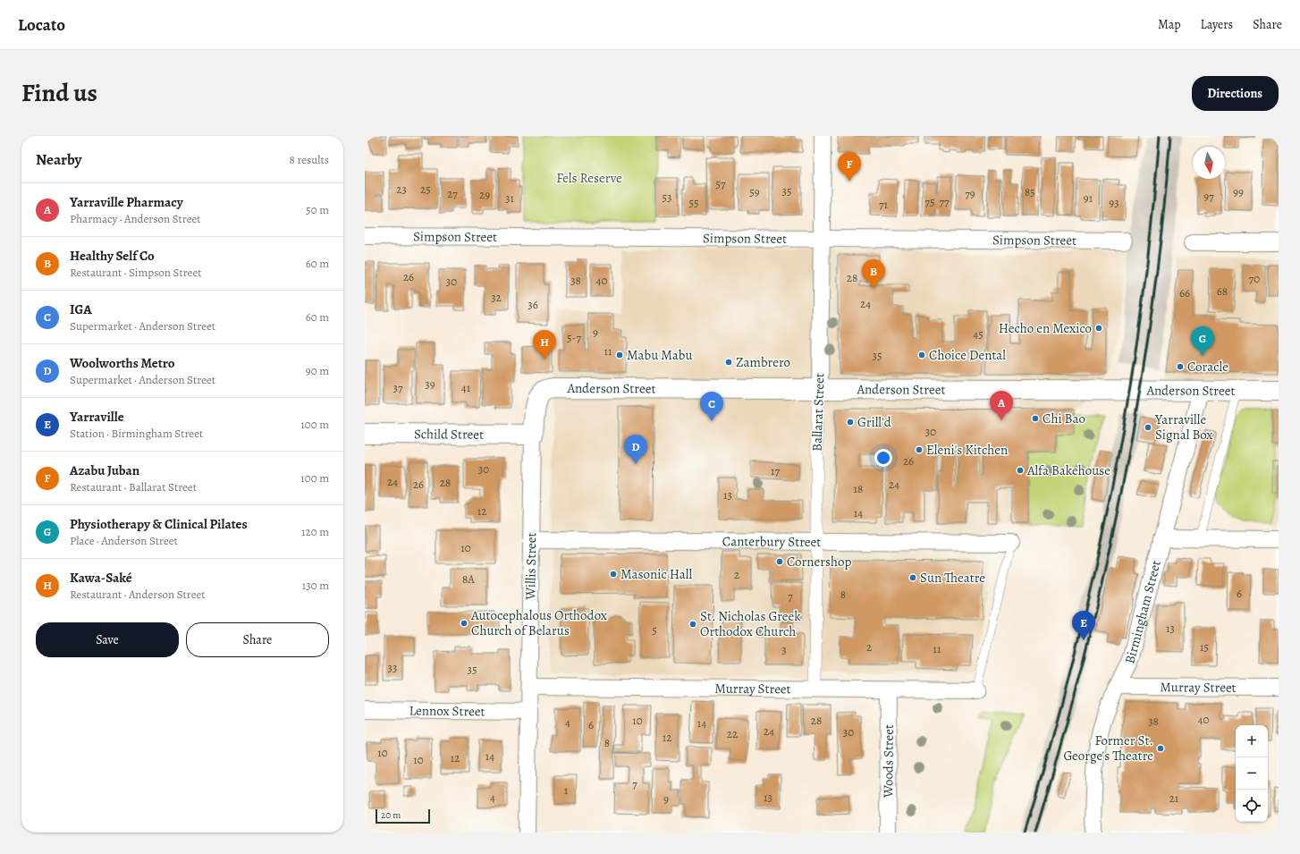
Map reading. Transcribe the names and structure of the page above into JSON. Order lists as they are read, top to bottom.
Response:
{
  "streets": {
    "street": [
      "Simpson Street",
      "Anderson Street",
      "Ballarat Street",
      "Schild Street",
      "Canterbury Street",
      "Willis Street",
      "Birmingham Street",
      "Murray Street",
      "Lennox Street",
      "Woods Street"
    ]
  },
  "crossings": [
    ["Simpson Street", "Ballarat Street"],
    ["Anderson Street", "Ballarat Street"],
    ["Anderson Street", "Willis Street"],
    ["Anderson Street", "Birmingham Street"],
    ["Ballarat Street", "Canterbury Street"],
    ["Ballarat Street", "Murray Street"],
    ["Schild Street", "Willis Street"],
    ["Canterbury Street", "Willis Street"],
    ["Willis Street", "Murray Street"],
    ["Willis Street", "Lennox Street"],
    ["Birmingham Street", "Murray Street"],
    ["Murray Street", "Woods Street"]
  ],
  "parks": ["Fels Reserve"],
  "places": [
    "Hecho en Mexico",
    "Mabu Mabu",
    "Choice Dental",
    "Zambrero",
    "Coracle",
    "Chi Bao",
    "Grill'd",
    "Yarraville Signal Box",
    "Eleni's Kitchen",
    "Alfa Bakehouse",
    "Cornershop",
    "Masonic Hall",
    "Sun Theatre",
    "Autocephalous Orthodox Church of Belarus",
    "St. Nicholas Greek Orthodox Church",
    "Former St. George's Theatre"
  ],
  "house_numbers": [
    "57",
    "23",
    "25",
    "35",
    "59",
    "85",
    "99",
    "27",
    "79",
    "29",
    "97",
    "53",
    "31",
    "91",
    "75",
    "77",
    "55",
    "93",
    "71",
    "26",
    "28",
    "70",
    "38",
    "40",
    "30",
    "68",
    "66",
    "32",
    "24",
    "36",
    "9",
    "45",
    "5-7",
    "11",
    "35",
    "39",
    "37",
    "41",
    "30",
    "26",
    "30",
    "17",
    "24",
    "28",
    "26",
    "24",
    "18",
    "13",
    "12",
    "14",
    "10",
    "2",
    "8A",
    "6",
    "8",
    "7",
    "13",
    "5",
    "2",
    "15",
    "11",
    "3",
    "33",
    "35",
    "40",
    "10",
    "28",
    "38",
    "4",
    "14",
    "6",
    "24",
    "30",
    "22",
    "12",
    "8",
    "10",
    "14",
    "12",
    "10",
    "7",
    "1",
    "4",
    "13",
    "21",
    "9"
  ],
  "scale_bar": "20 m",
  "north": "bottom",
  "page": {
    "header": "Locato",
    "nav": ["Map", "Layers", "Share"],
    "title": "Find us",
    "buttons": [
      "Directions",
      ["Save", "Share"]
    ],
    "heading": ["Nearby", "8 results"],
    "pins": [
      "F",
      "B",
      "G",
      "H",
      "A",
      "C",
      "D",
      "E"
    ],
    "list": [
      {
        "mark": "A",
        "name": "Yarraville Pharmacy",
        "note": "Pharmacy · Anderson Street",
        "value": "50 m"
      },
      {
        "mark": "B",
        "name": "Healthy Self Co",
        "note": "Restaurant · Simpson Street",
        "value": "60 m"
      },
      {
        "mark": "C",
        "name": "IGA",
        "note": "Supermarket · Anderson Street",
        "value": "60 m"
      },
      {
        "mark": "D",
        "name": "Woolworths Metro",
        "note": "Supermarket · Anderson Street",
        "value": "90 m"
      },
      {
        "mark": "E",
        "name": "Yarraville",
        "note": "Station · Birmingham Street",
        "value": "100 m"
      },
      {
        "mark": "F",
        "name": "Azabu Juban",
        "note": "Restaurant · Ballarat Street",
        "value": "100 m"
      },
      {
        "mark": "G",
        "name": "Physiotherapy & Clinical Pilates",
        "note": "Place · Anderson Street",
        "value": "120 m"
      },
      {
        "mark": "H",
        "name": "Kawa-Saké",
        "note": "Restaurant · Anderson Street",
        "value": "130 m"
      }
    ],
    "map_buttons": ["+", "−"],
    "scale": "20 m"
  }
}
